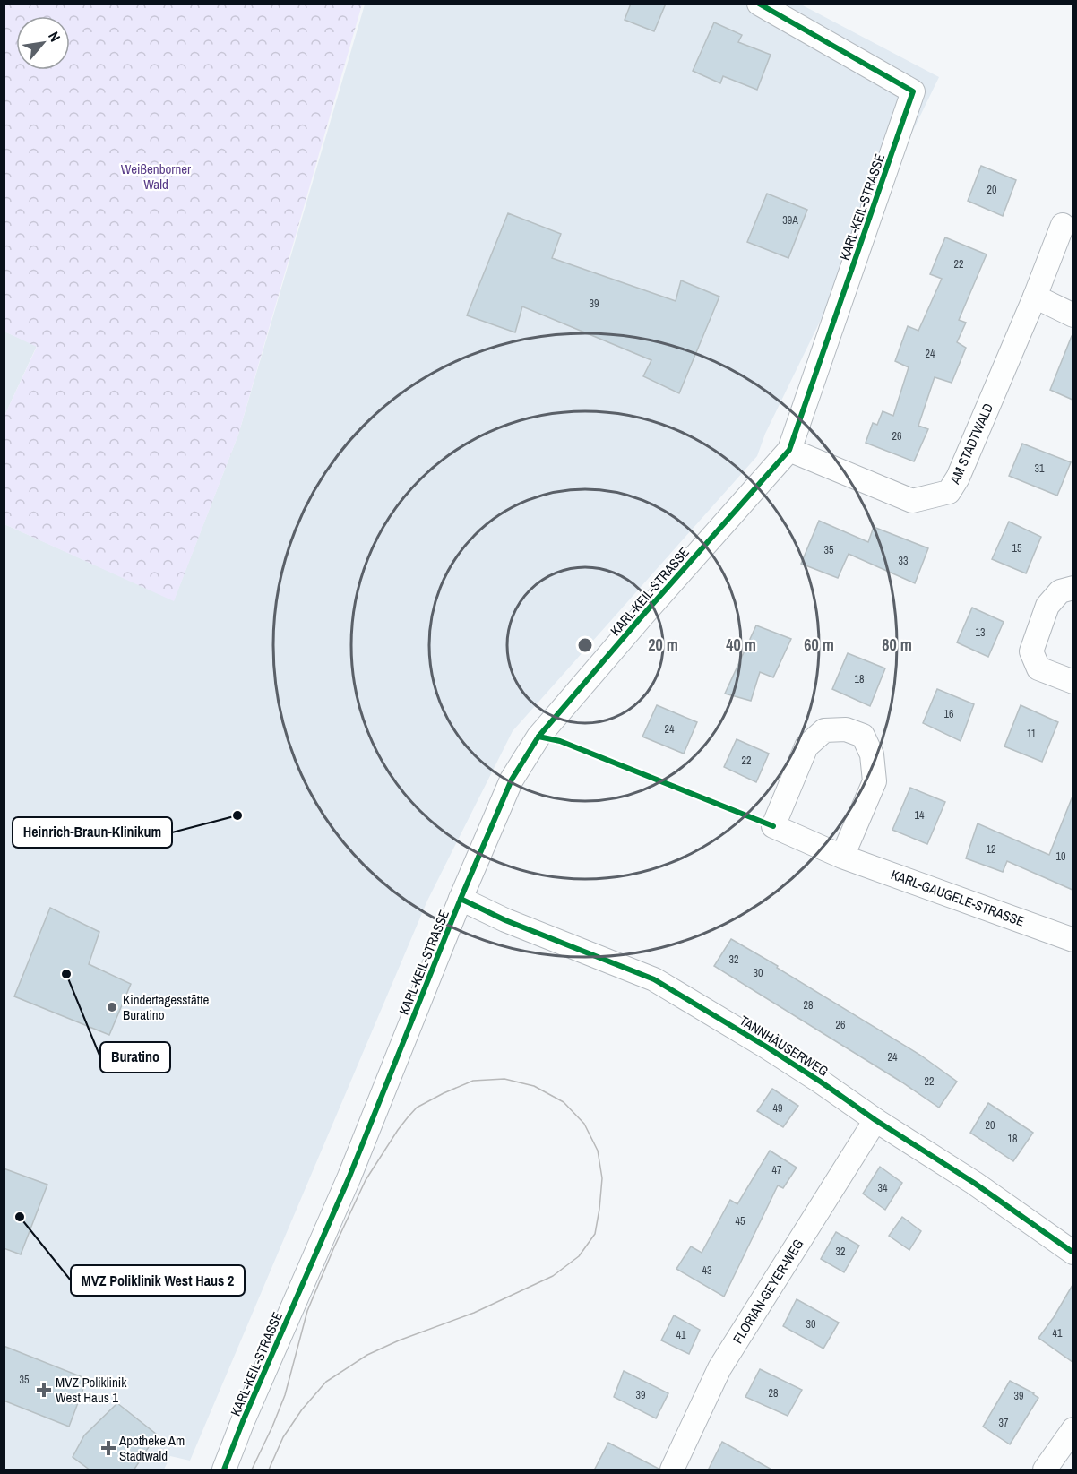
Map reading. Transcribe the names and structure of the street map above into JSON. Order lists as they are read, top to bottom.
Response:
{
  "streets": {
    "street": [
      "KARL-KEIL-STRASSE",
      "AM STADTWALD",
      "KARL-GAUGELE-STRASSE",
      "TANNHÄUSERWEG",
      "FLORIAN-GEYER-WEG"
    ]
  },
  "crossings": [
    ["KARL-KEIL-STRASSE", "AM STADTWALD"],
    ["KARL-KEIL-STRASSE", "TANNHÄUSERWEG"],
    ["TANNHÄUSERWEG", "FLORIAN-GEYER-WEG"]
  ],
  "parks": ["Weißenborner Wald"],
  "places": {
    "other": [
      "Heinrich-Braun-Klinikum",
      "Buratino",
      "Kindertagesstätte Buratino",
      "MVZ Poliklinik West Haus 2"
    ],
    "health": ["MVZ Poliklinik West Haus 1", "Apotheke Am Stadtwald"]
  },
  "house_numbers": [
    "20",
    "39A",
    "22",
    "39",
    "24",
    "26",
    "31",
    "15",
    "35",
    "33",
    "13",
    "18",
    "16",
    "24",
    "11",
    "22",
    "14",
    "12",
    "10",
    "32",
    "30",
    "28",
    "26",
    "24",
    "22",
    "49",
    "20",
    "18",
    "47",
    "34",
    "45",
    "32",
    "43",
    "30",
    "41",
    "41",
    "35",
    "28",
    "39",
    "39",
    "37"
  ],
  "north": "top right",
  "rings": [
    "20 m",
    "40 m",
    "60 m",
    "80 m"
  ]
}
